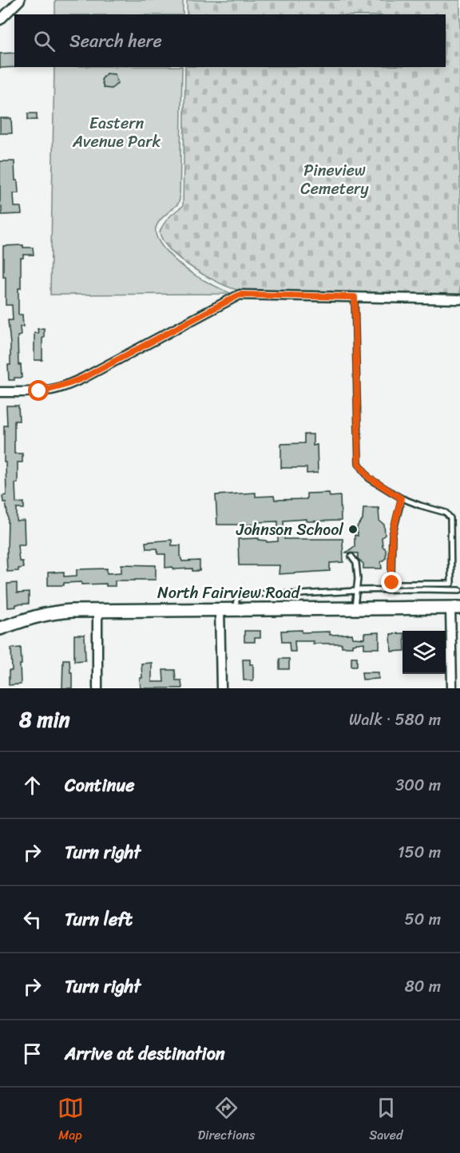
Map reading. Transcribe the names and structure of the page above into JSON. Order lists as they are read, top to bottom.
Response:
{
  "streets": {
    "main road": ["North Fairview Road"]
  },
  "parks": ["Eastern Avenue Park", "Pineview Cemetery"],
  "places": ["Johnson School"],
  "page": {
    "search": "Search here",
    "heading": ["8 min", "Walk · 580 m"],
    "list": [
      ["Continue", "300 m"],
      ["Turn right", "150 m"],
      ["Turn left", "50 m"],
      ["Turn right", "80 m"],
      "Arrive at destination"
    ],
    "nav": ["Map", "Directions", "Saved"]
  }
}
